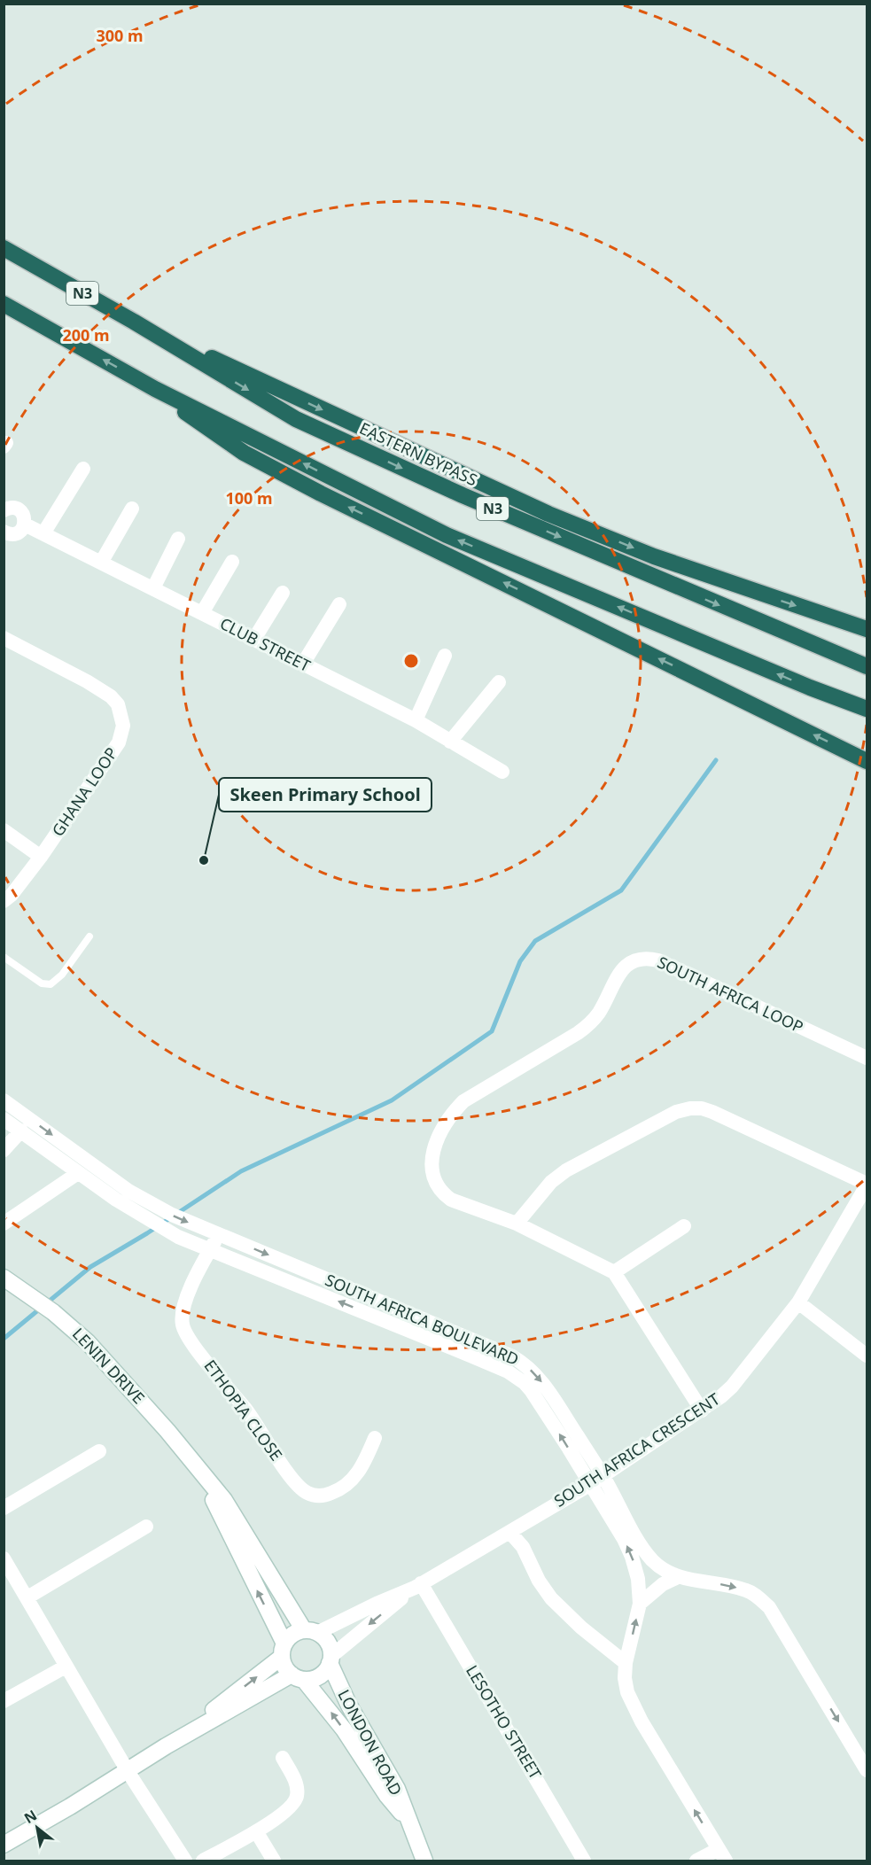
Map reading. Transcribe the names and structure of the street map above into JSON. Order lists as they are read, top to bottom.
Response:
{
  "streets": {
    "highway": ["N3", "EASTERN BYPASS"],
    "street": [
      "CLUB STREET",
      "GHANA LOOP",
      "SOUTH AFRICA LOOP",
      "SOUTH AFRICA BOULEVARD",
      "LENIN DRIVE",
      "ETHOPIA CLOSE",
      "SOUTH AFRICA CRESCENT",
      "LESOTHO STREET",
      "LONDON ROAD"
    ]
  },
  "crossings": [
    ["SOUTH AFRICA BOULEVARD", "ETHOPIA CLOSE"],
    ["SOUTH AFRICA BOULEVARD", "SOUTH AFRICA CRESCENT"],
    ["SOUTH AFRICA CRESCENT", "LESOTHO STREET"],
    ["SOUTH AFRICA CRESCENT", "LONDON ROAD"]
  ],
  "places": ["Skeen Primary School"],
  "north": "top left",
  "rings": ["300 m", "200 m", "100 m"]
}
